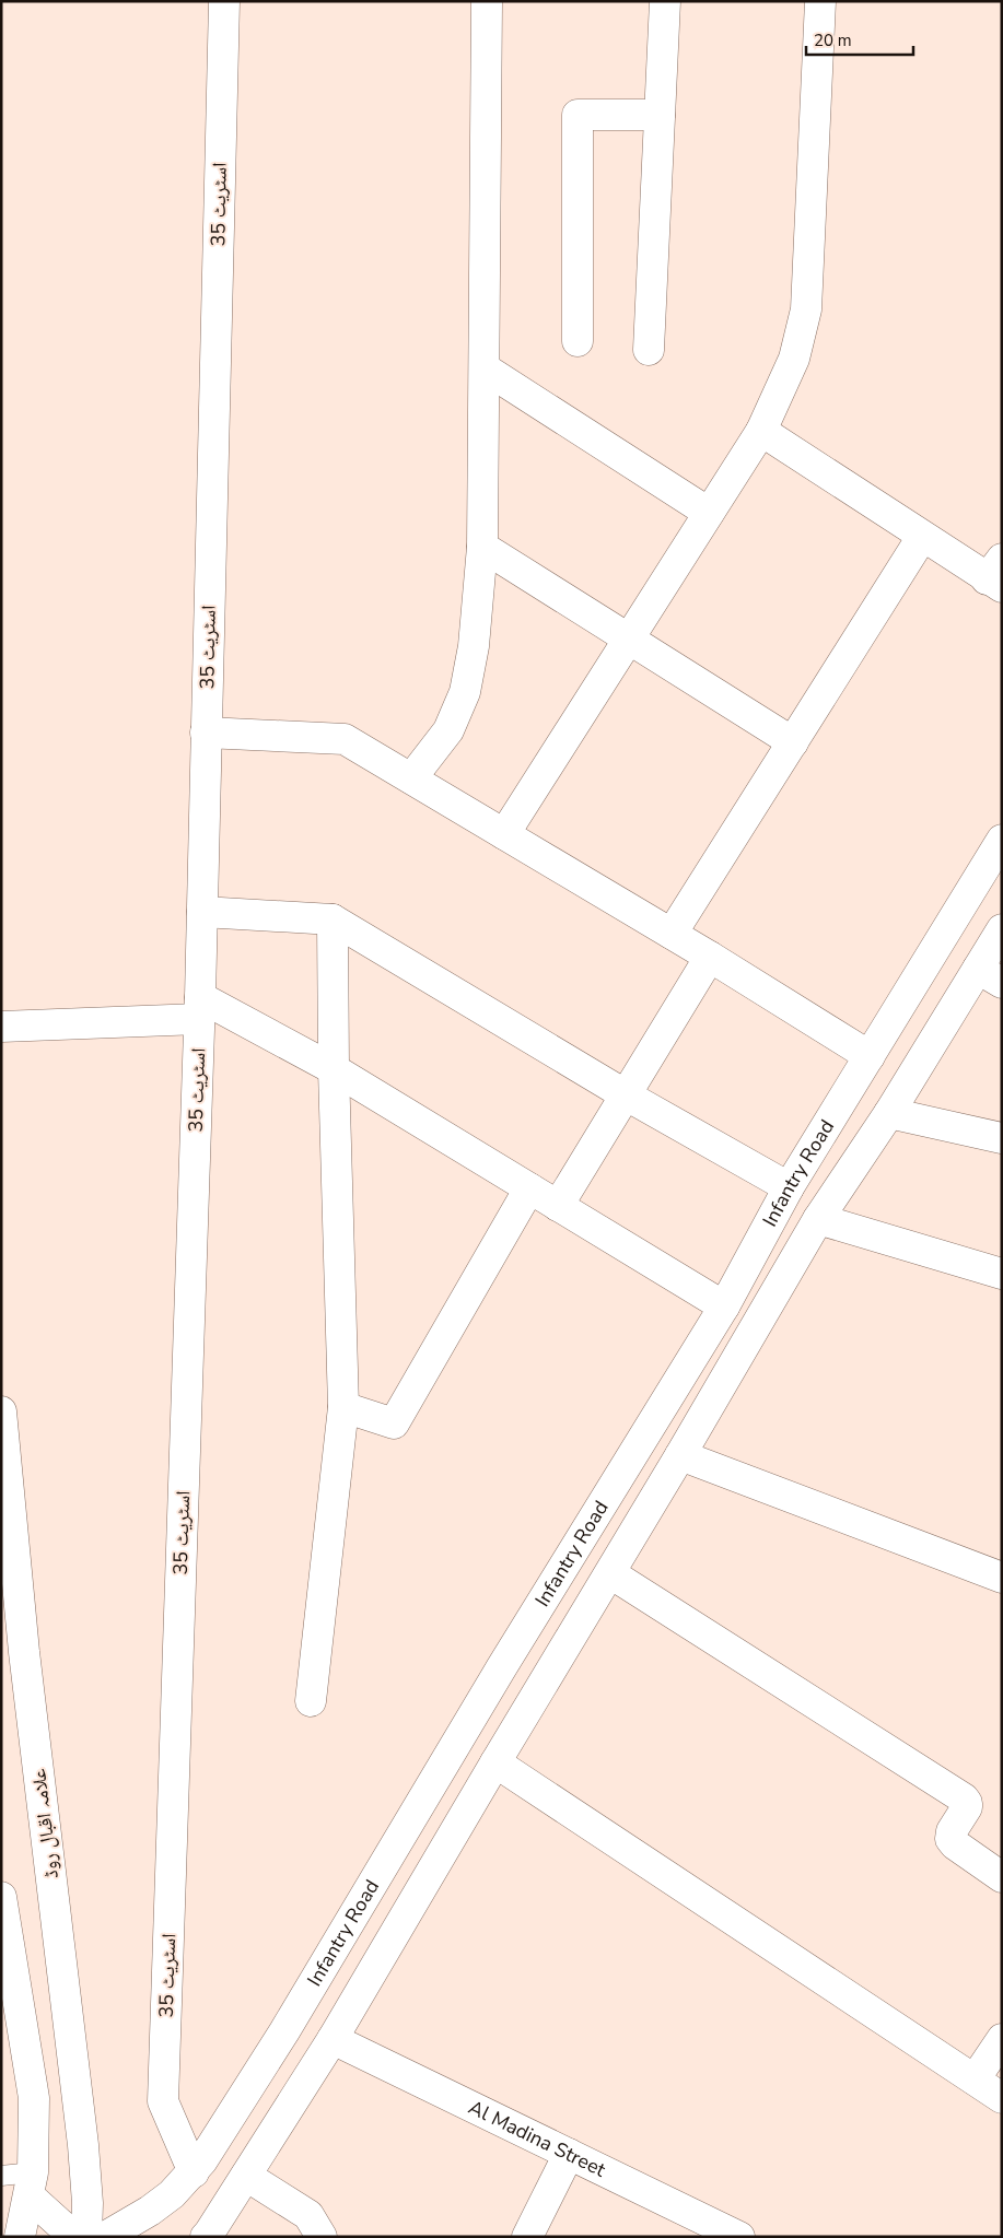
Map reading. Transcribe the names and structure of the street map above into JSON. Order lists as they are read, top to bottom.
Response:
{
  "streets": {
    "street": [
      "اسٹریٹ 35",
      "Infantry Road",
      "علامہ اقبال روڈ",
      "Al Madina Street"
    ]
  },
  "crossings": [
    ["اسٹریٹ 35", "Infantry Road"],
    ["Infantry Road", "Al Madina Street"]
  ],
  "scale_bar": "20 m"
}
